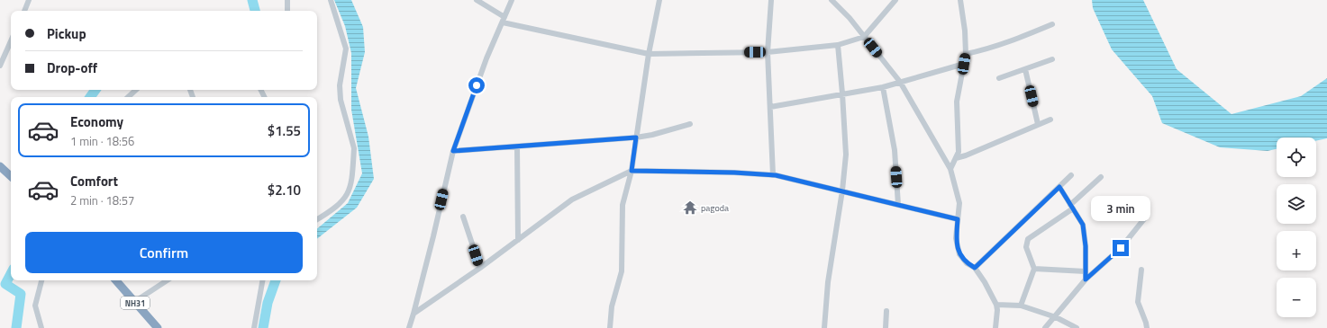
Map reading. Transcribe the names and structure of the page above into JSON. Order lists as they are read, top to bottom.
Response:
{
  "streets": {
    "highway": ["NH31"]
  },
  "places": {
    "temple": ["pagoda"]
  },
  "page": {
    "banner": ["Pickup", "Drop-off"],
    "list": [
      {
        "name": "Economy",
        "note": "1 min · 18:56",
        "value": "$1.55"
      },
      {
        "name": "Comfort",
        "note": "2 min · 18:57",
        "value": "$2.10"
      }
    ],
    "map_buttons": ["+", "−"],
    "bubble": "3 min",
    "buttons": "Confirm"
  }
}
